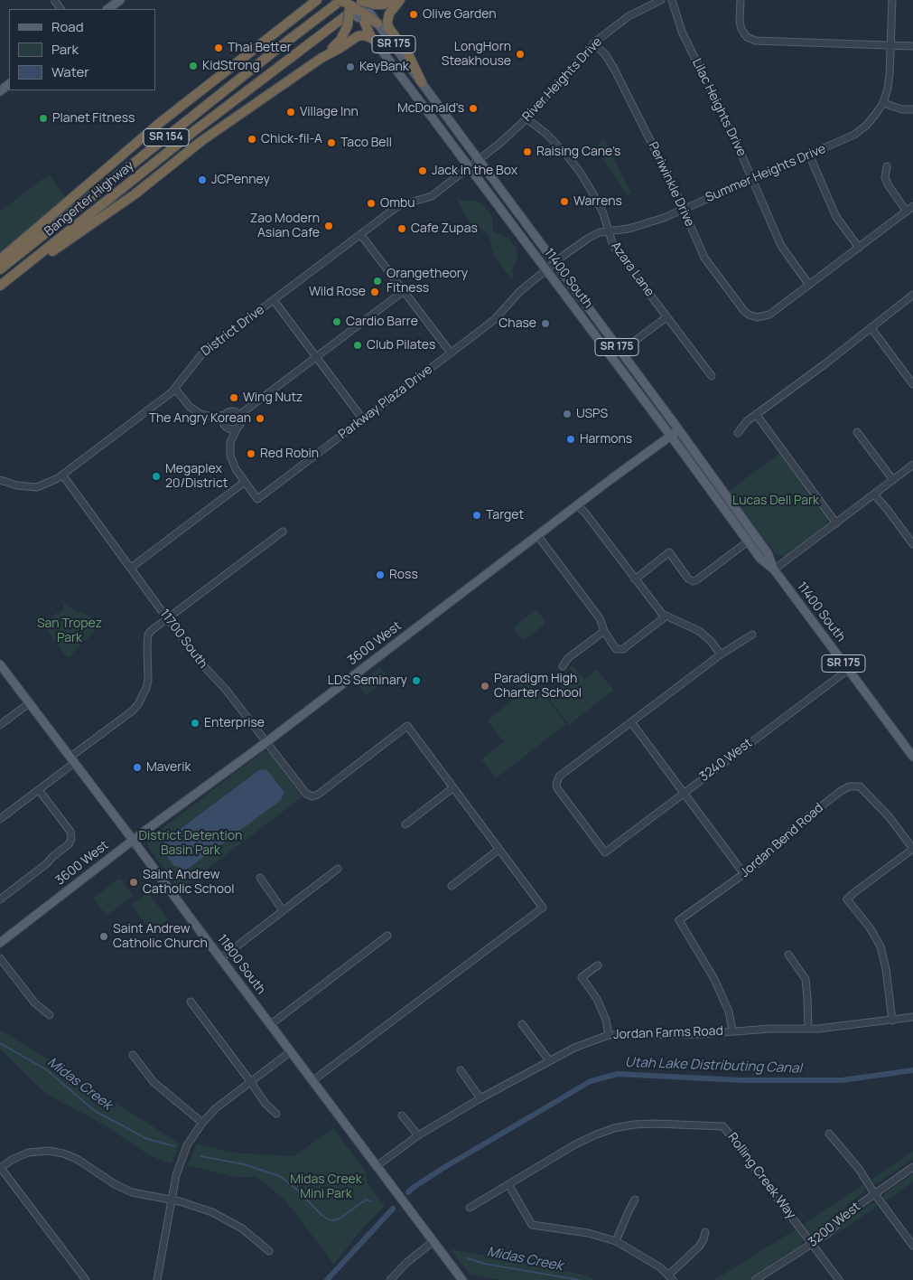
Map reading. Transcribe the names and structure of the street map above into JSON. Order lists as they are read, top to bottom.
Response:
{
  "streets": {
    "highway": ["SR 154", "Bangerter Highway"],
    "main road": [
      "SR 175",
      "11400 South",
      "3600 West",
      "11800 South"
    ],
    "street": [
      "River Heights Drive",
      "Lilac Heights Drive",
      "Summer Heights Drive",
      "Periwinkle Drive",
      "Azara Lane",
      "District Drive",
      "Parkway Plaza Drive",
      "11700 South",
      "3240 West",
      "Jordan Bend Road",
      "Jordan Farms Road",
      "Rolling Creek Way",
      "3200 West"
    ]
  },
  "crossings": [
    ["River Heights Drive", "Periwinkle Drive"],
    ["River Heights Drive", "Azara Lane"],
    ["River Heights Drive", "11400 South"],
    ["River Heights Drive", "District Drive"],
    ["Lilac Heights Drive", "Summer Heights Drive"],
    ["Lilac Heights Drive", "Periwinkle Drive"],
    ["Summer Heights Drive", "Periwinkle Drive"],
    ["Summer Heights Drive", "Azara Lane"],
    ["Summer Heights Drive", "11400 South"],
    ["Summer Heights Drive", "Parkway Plaza Drive"],
    ["11400 South", "District Drive"],
    ["11400 South", "Parkway Plaza Drive"],
    ["11400 South", "3600 West"],
    ["11400 South", "3240 West"],
    ["District Drive", "11700 South"],
    ["11700 South", "3600 West"],
    ["3600 West", "11800 South"],
    ["Jordan Bend Road", "Jordan Farms Road"],
    ["11800 South", "Jordan Farms Road"],
    ["Rolling Creek Way", "3200 West"]
  ],
  "water": ["Utah Lake Distributing Canal", "Midas Creek"],
  "parks": [
    "Lucas Dell Park",
    "San Tropez Park",
    "District Detention Basin Park",
    "Midas Creek Mini Park"
  ],
  "places": [
    "Olive Garden",
    "Thai Better",
    "LongHorn Steakhouse",
    "KidStrong",
    "KeyBank",
    "McDonald's",
    "Village Inn",
    "Planet Fitness",
    "Chick-fil-A",
    "Taco Bell",
    "Raising Cane's",
    "Jack in the Box",
    "JCPenney",
    "Warrens",
    "Ombu",
    "Zao Modern Asian Cafe",
    "Cafe Zupas",
    "Orangetheory Fitness",
    "Wild Rose",
    "Cardio Barre",
    "Chase",
    "Club Pilates",
    "Wing Nutz",
    "USPS",
    "The Angry Korean",
    "Harmons",
    "Red Robin",
    "Megaplex 20/District",
    "Target",
    "Ross",
    "LDS Seminary",
    "Paradigm High Charter School",
    "Enterprise",
    "Maverik",
    "Saint Andrew Catholic School",
    "Saint Andrew Catholic Church"
  ],
  "legend": ["Road", "Park", "Water"]
}
